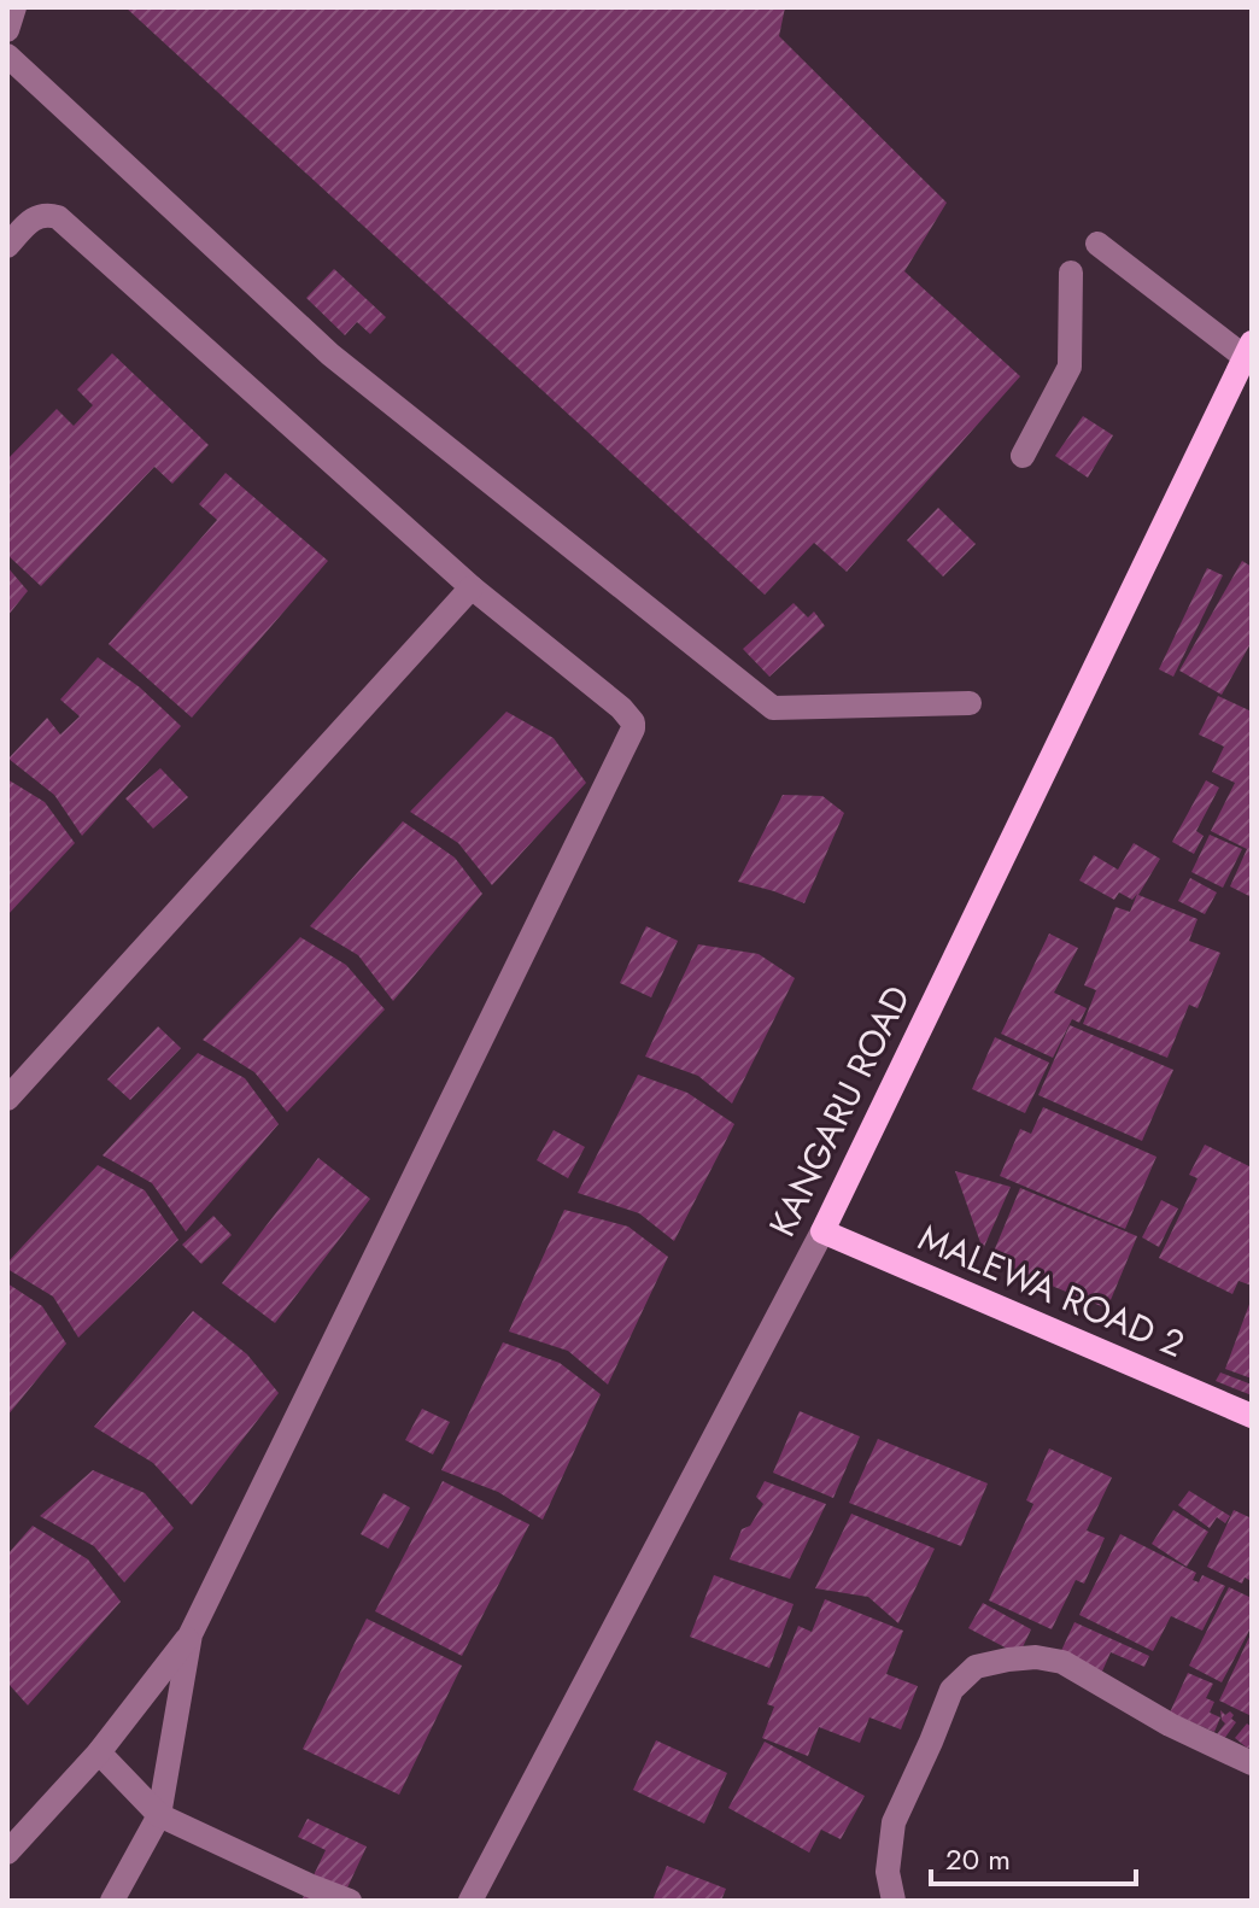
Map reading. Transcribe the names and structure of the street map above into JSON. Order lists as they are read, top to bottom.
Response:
{
  "streets": {
    "main road": ["KANGARU ROAD", "MALEWA ROAD 2"]
  },
  "crossings": [
    ["KANGARU ROAD", "MALEWA ROAD 2"]
  ],
  "scale_bar": "20 m"
}
